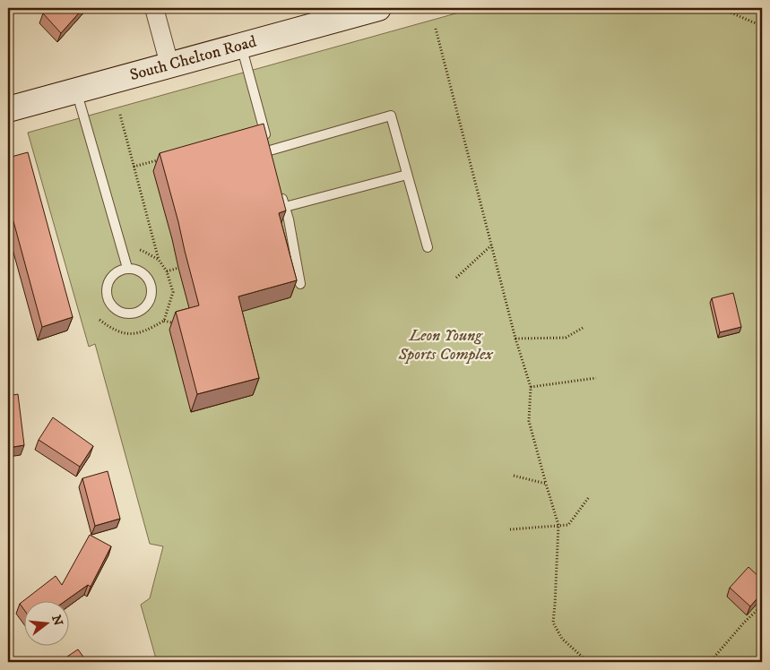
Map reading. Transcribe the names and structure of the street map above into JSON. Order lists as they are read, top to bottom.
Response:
{
  "streets": {
    "main road": ["South Chelton Road"]
  },
  "parks": ["Leon Young Sports Complex"],
  "north": "right"
}
